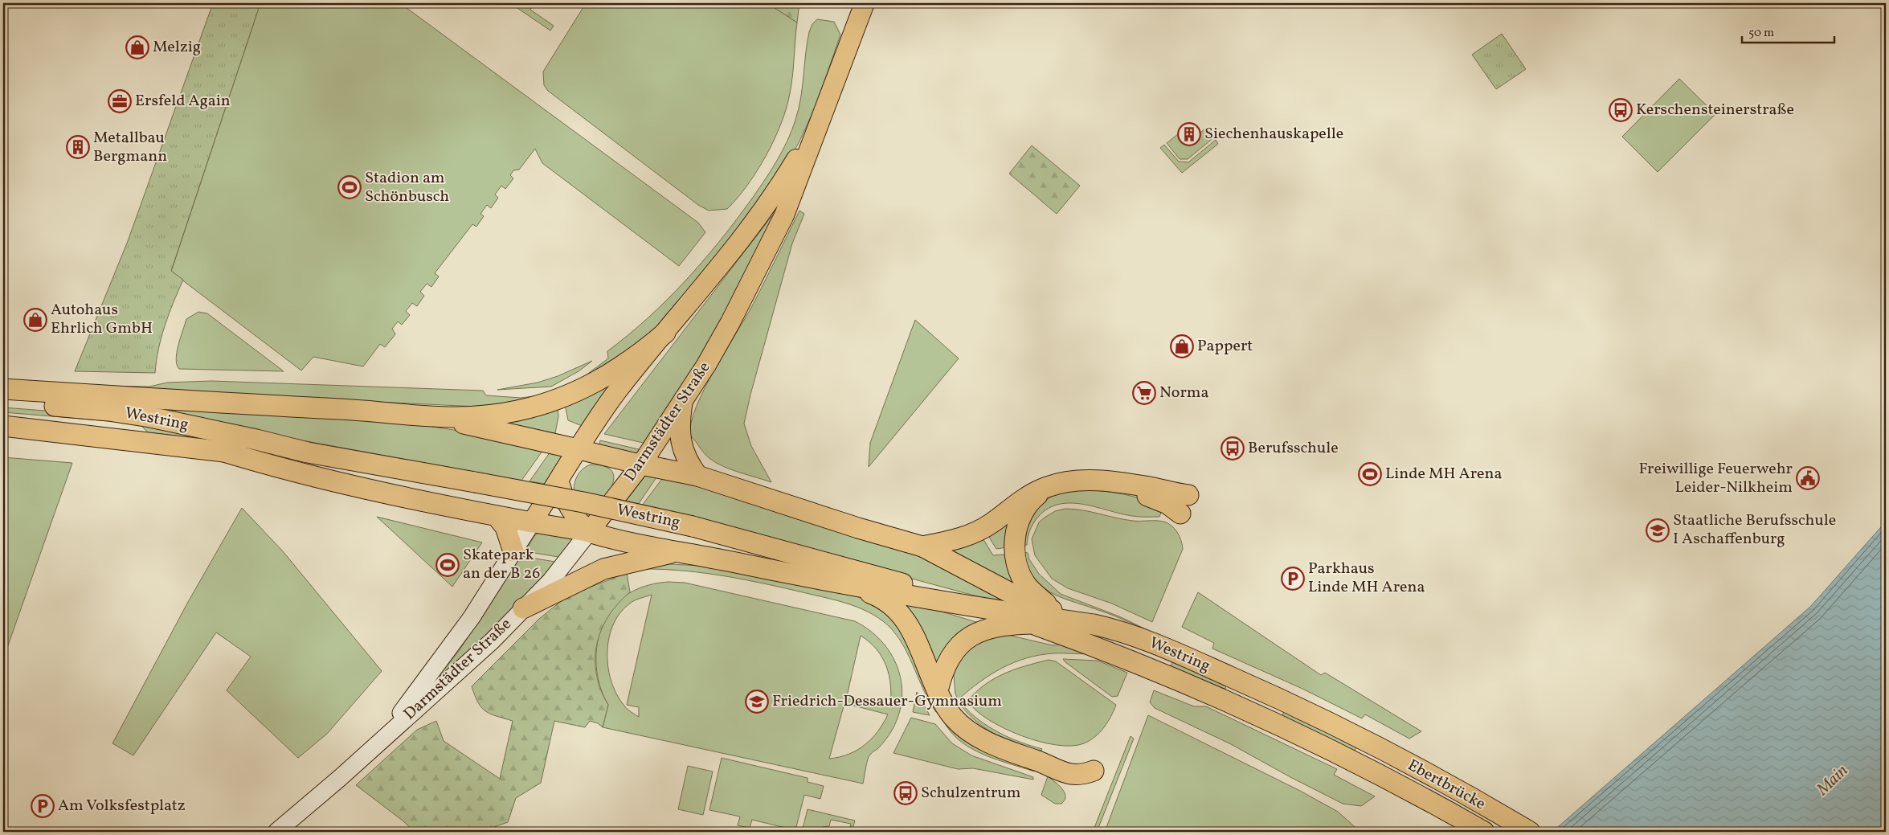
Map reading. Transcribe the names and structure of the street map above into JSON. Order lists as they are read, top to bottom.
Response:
{
  "streets": {
    "highway": ["Westring", "Ebertbrücke"],
    "main road": ["Darmstädter Straße"]
  },
  "crossings": [
    ["Westring", "Ebertbrücke"]
  ],
  "water": ["Main"],
  "places": {
    "shop": ["Melzig", "Autohaus Ehrlich GmbH", "Pappert"],
    "office": ["Ersfeld Again"],
    "bus stop": ["Kerschensteinerstraße", "Berufsschule", "Schulzentrum"],
    "building": ["Siechenhauskapelle", "Metallbau Bergmann"],
    "sports": ["Stadion am Schönbusch", "Linde MH Arena", "Skatepark an der B 26"],
    "supermarket": ["Norma"],
    "public building": ["Freiwillige Feuerwehr Leider-Nilkheim"],
    "school or university": ["Staatliche Berufsschule I Aschaffenburg", "Friedrich-Dessauer-Gymnasium"],
    "parking": ["Parkhaus Linde MH Arena", "Am Volksfestplatz"]
  },
  "scale_bar": "50 m"
}
